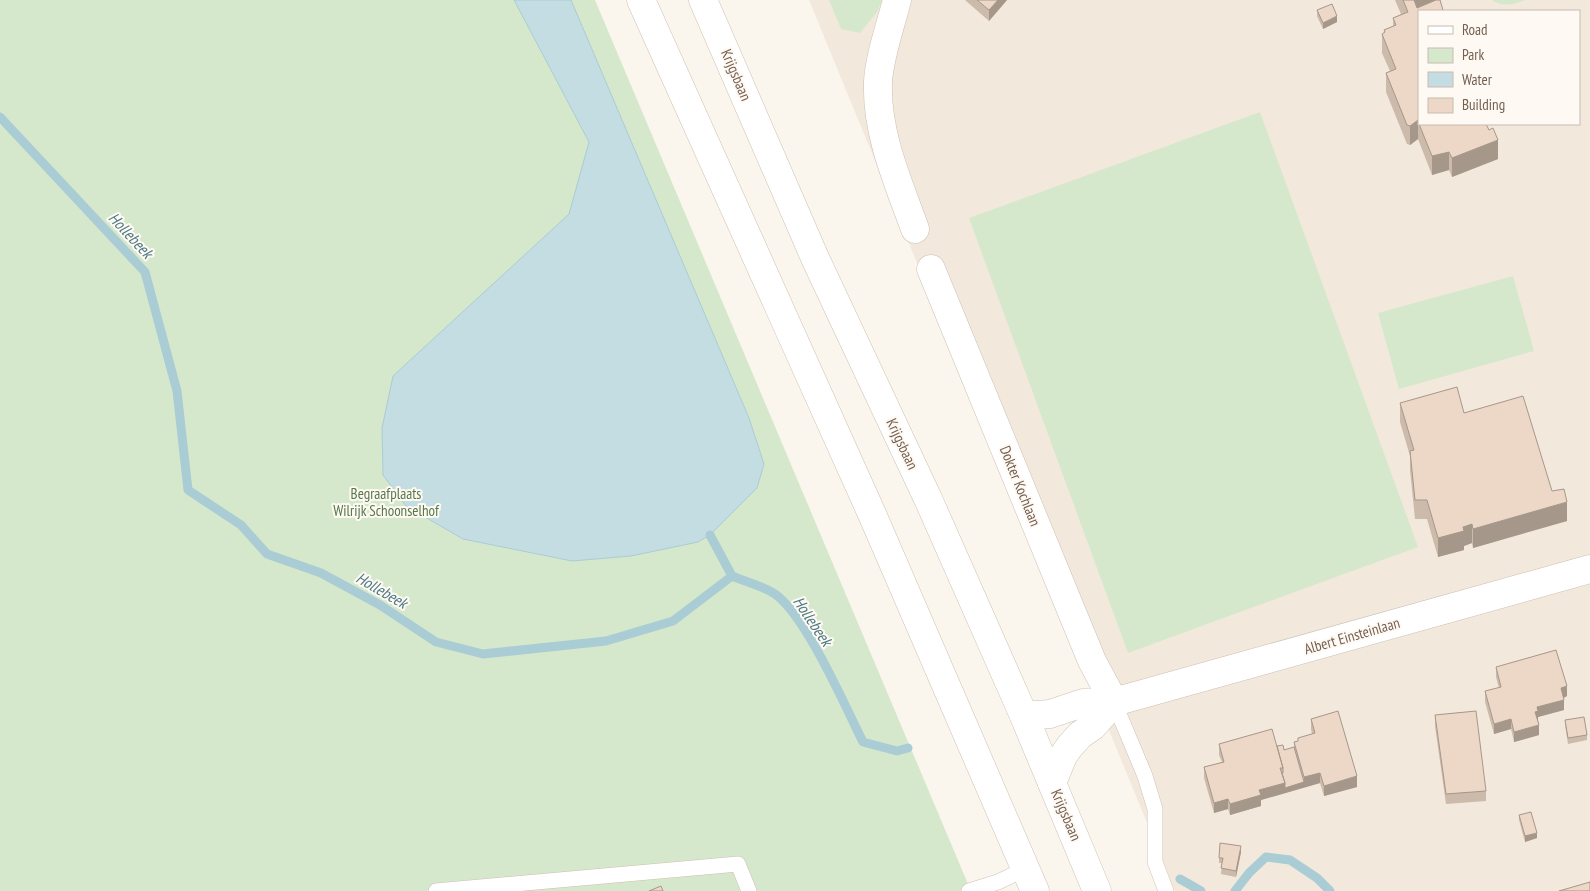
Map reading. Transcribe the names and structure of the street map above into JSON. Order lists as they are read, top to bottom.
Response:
{
  "streets": {
    "main road": ["Krijgsbaan", "Dokter Kochlaan", "Albert Einsteinlaan"]
  },
  "crossings": [
    ["Krijgsbaan", "Albert Einsteinlaan"],
    ["Dokter Kochlaan", "Albert Einsteinlaan"]
  ],
  "water": ["Hollebeek"],
  "parks": ["Begraafplaats Wilrijk Schoonselhof"],
  "legend": [
    "Road",
    "Park",
    "Water",
    "Building"
  ]
}
